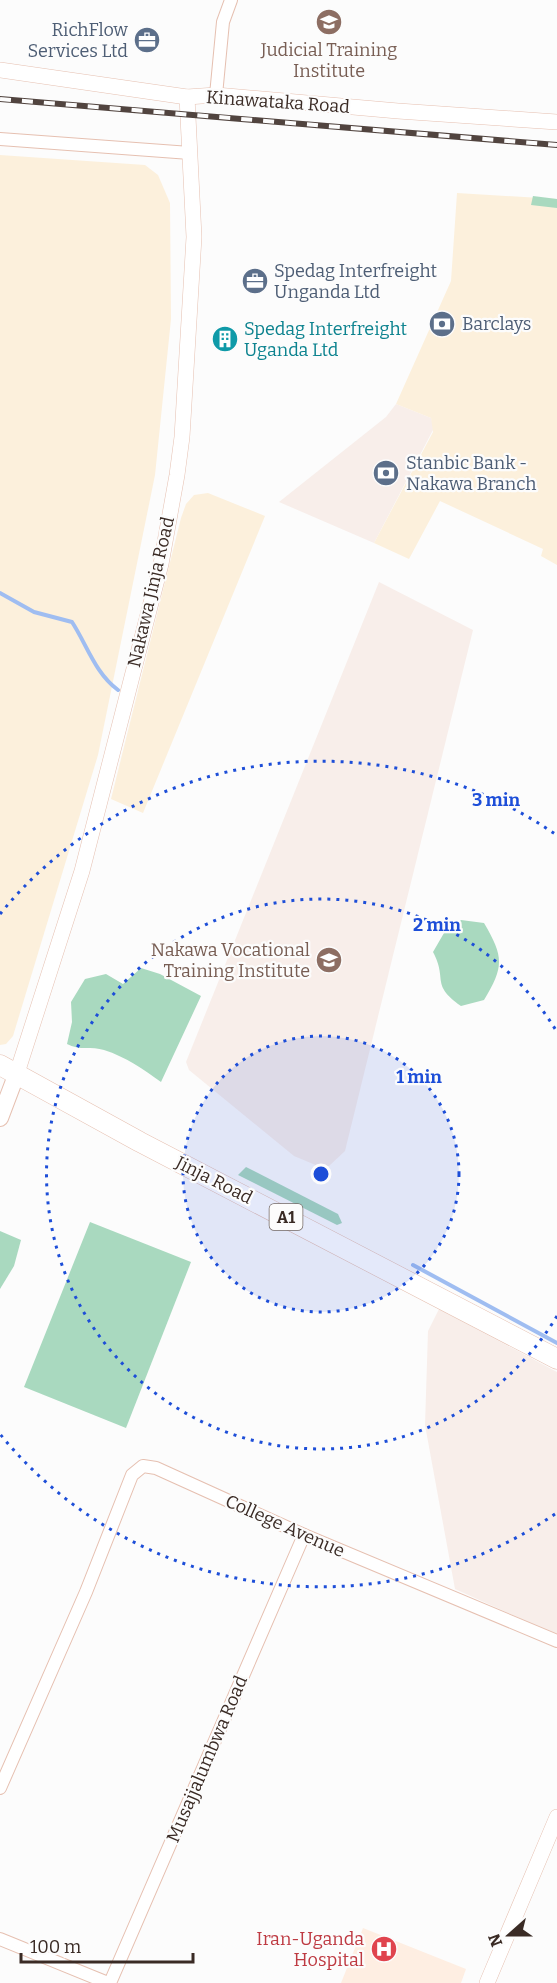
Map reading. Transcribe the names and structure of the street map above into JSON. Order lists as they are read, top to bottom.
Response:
{
  "streets": {
    "highway": ["Jinja Road", "A1"],
    "street": [
      "Kinawataka Road",
      "Nakawa Jinja Road",
      "College Avenue",
      "Musajjalumbwa Road"
    ]
  },
  "crossings": [
    ["Kinawataka Road", "Nakawa Jinja Road"],
    ["Nakawa Jinja Road", "Jinja Road"],
    ["College Avenue", "Musajjalumbwa Road"]
  ],
  "places": {
    "school or university": ["Judicial Training Institute", "Nakawa Vocational Training Institute"],
    "office": ["RichFlow Services Ltd", "Spedag Interfreight Unganda Ltd"],
    "bank": ["Barclays", "Stanbic Bank - Nakawa Branch"],
    "building": ["Spedag Interfreight Uganda Ltd"],
    "hospital": ["Iran-Uganda Hospital"]
  },
  "scale_bar": "100 m",
  "north": "left",
  "rings": ["3 min", "2 min", "1 min"]
}
